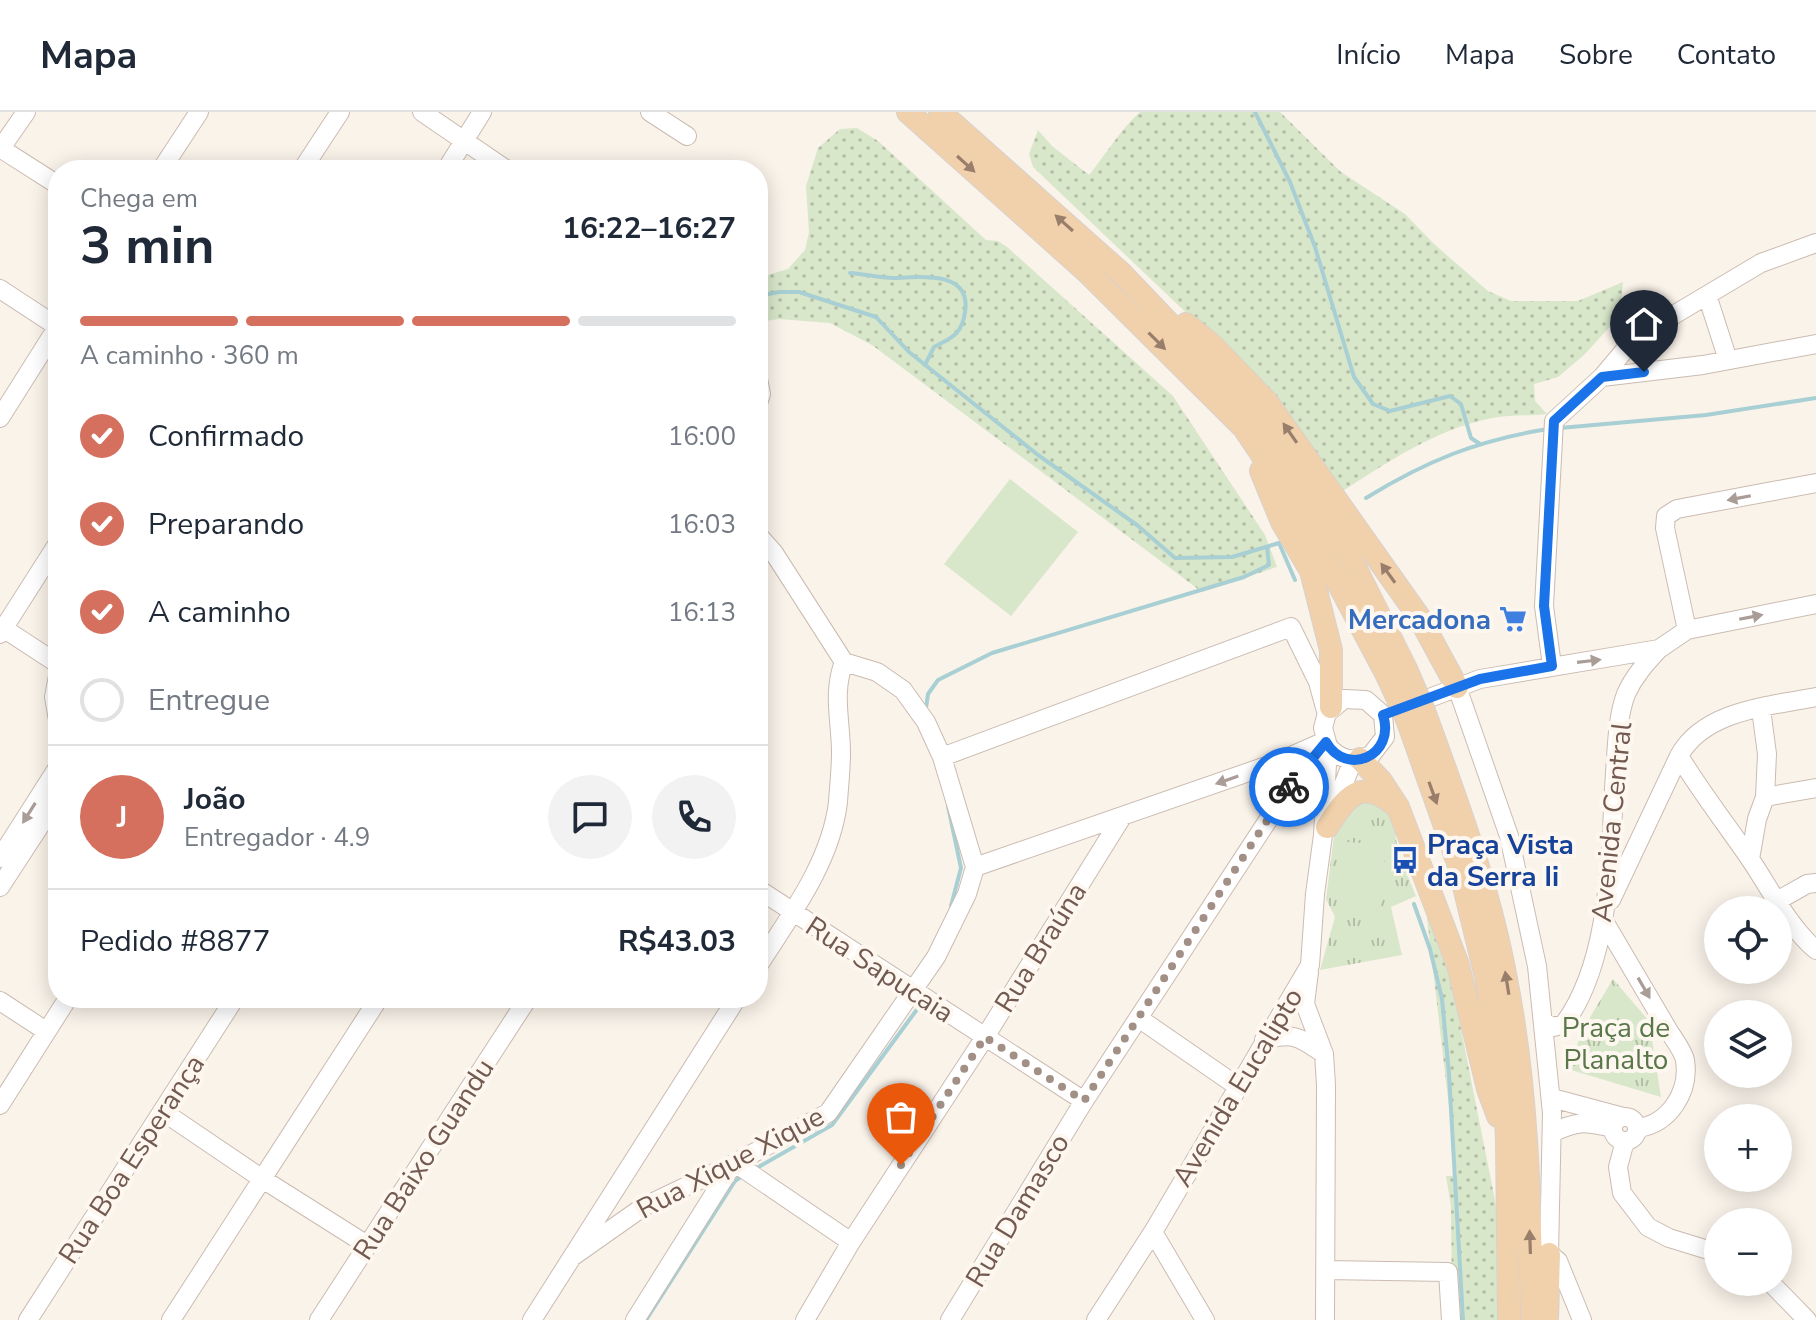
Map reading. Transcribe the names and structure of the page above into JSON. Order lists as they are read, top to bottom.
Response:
{
  "streets": {
    "street": [
      "Avenida Central",
      "Rua Braúna",
      "Rua Sapucaia",
      "Avenida Eucalipto",
      "Rua Boa Esperança",
      "Rua Baixo Guandu",
      "Rua Xique Xique",
      "Rua Damasco"
    ]
  },
  "crossings": [
    ["Rua Braúna", "Rua Sapucaia"],
    ["Rua Sapucaia", "Rua Xique Xique"],
    ["Rua Sapucaia", "Rua Damasco"],
    ["Avenida Eucalipto", "Rua Damasco"]
  ],
  "parks": ["Praça de Planalto"],
  "places": {
    "supermarket": ["Mercadona"],
    "bus stop": ["Praça Vista da Serra Ii"]
  },
  "page": {
    "header": "Mapa",
    "nav": [
      "Início",
      "Mapa",
      "Sobre",
      "Contato"
    ],
    "heading": ["3 min", "Chega em", "16:22–16:27"],
    "panel": [
      "João",
      "Entregador · 4.9",
      "Pedido #8877",
      "R$43.03"
    ],
    "bar": "A caminho · 360 m",
    "list": [
      ["Confirmado", "16:00"],
      ["Preparando", "16:03"],
      ["A caminho", "16:13"],
      "Entregue"
    ],
    "round": "J",
    "map_buttons": ["+", "−"]
  }
}
